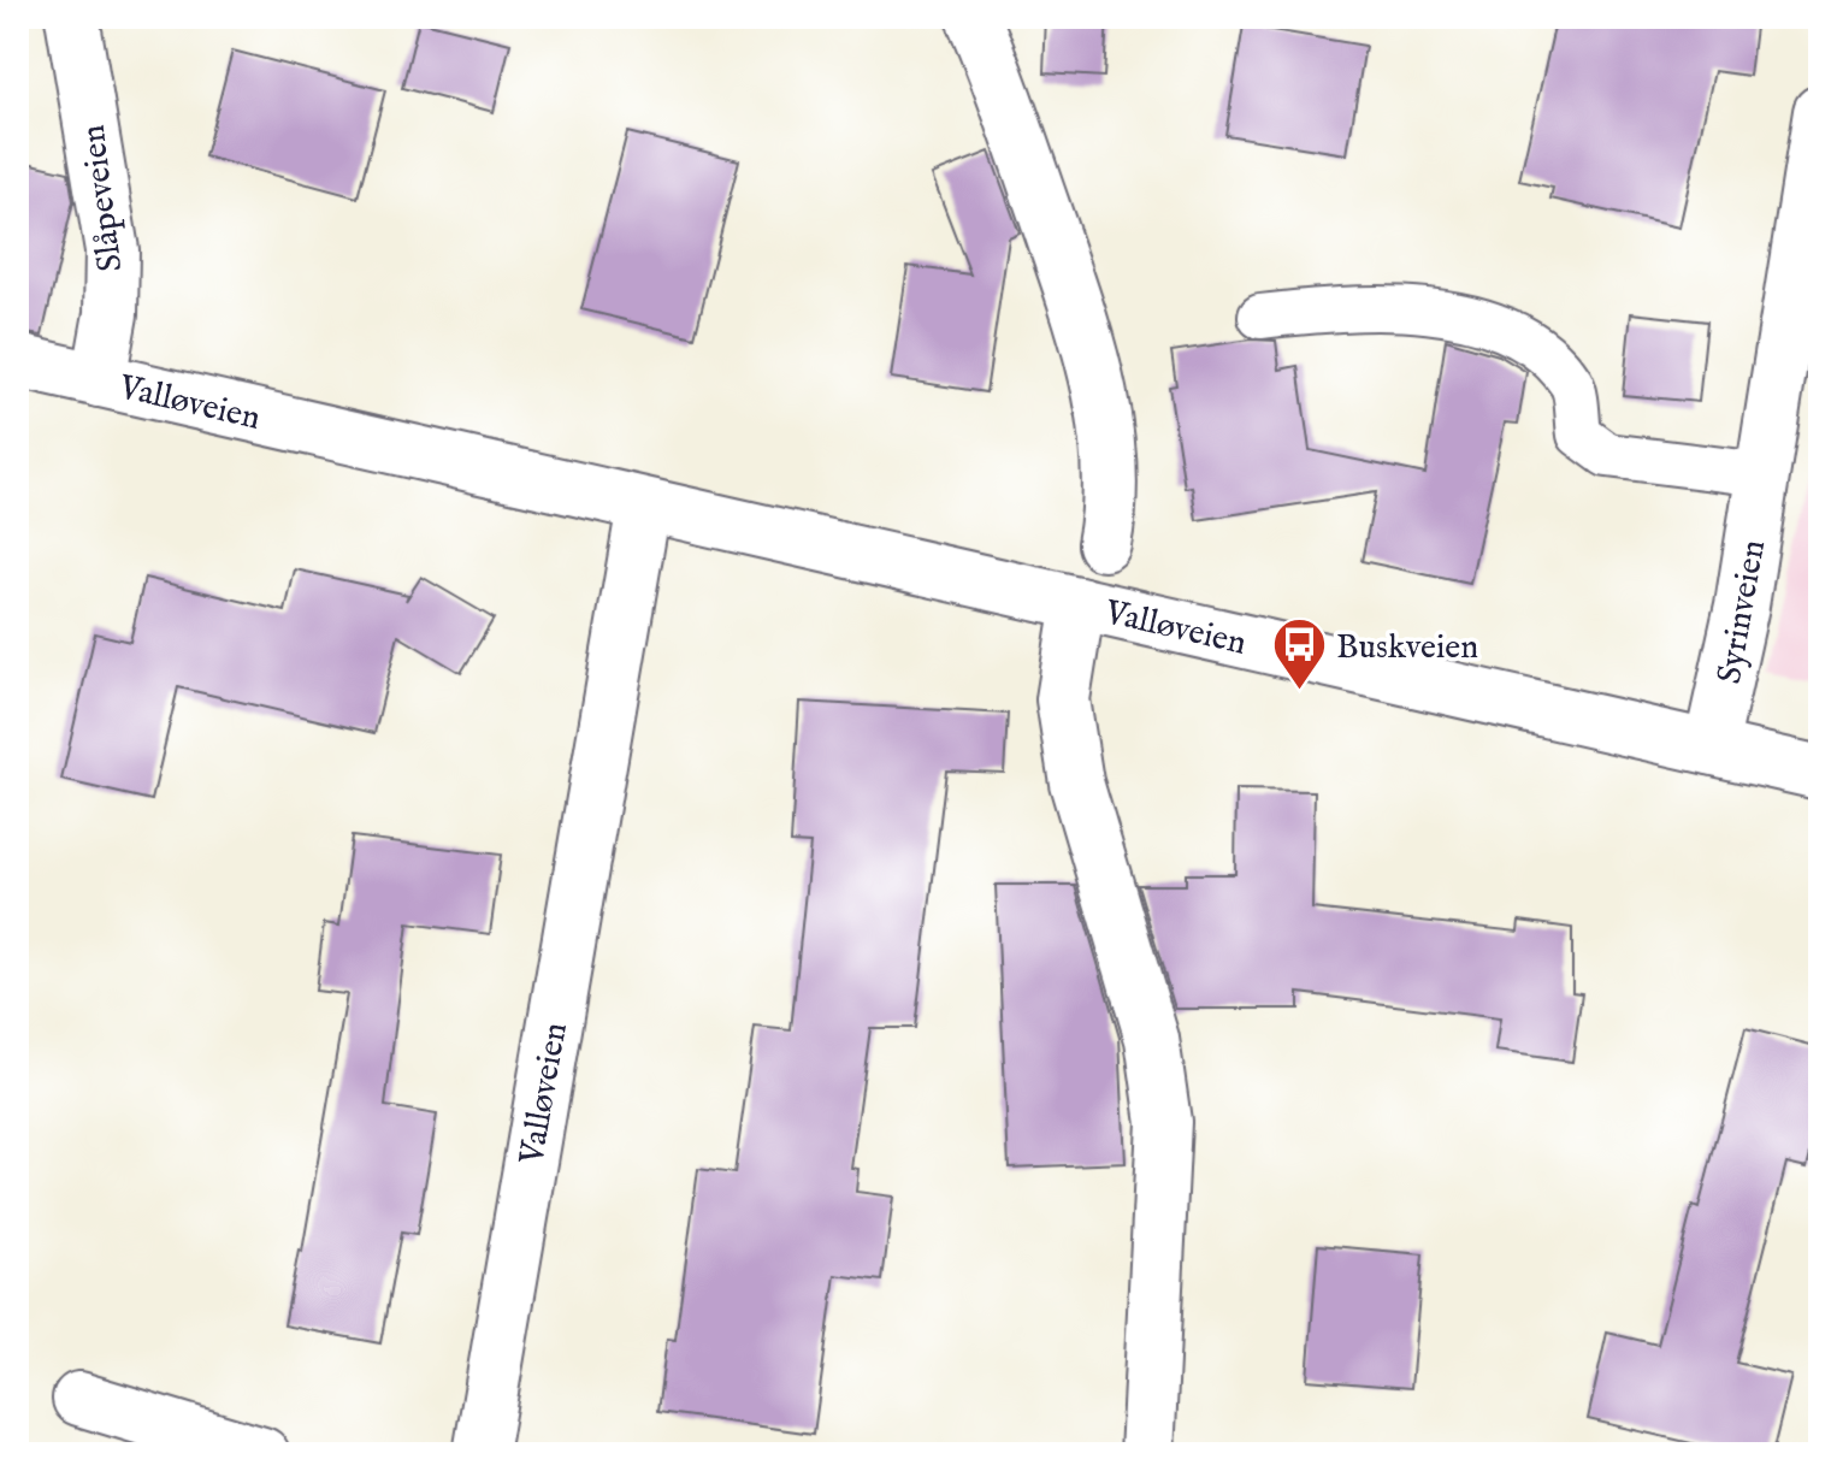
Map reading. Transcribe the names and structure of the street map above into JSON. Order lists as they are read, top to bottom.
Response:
{
  "streets": {
    "street": ["Slåpeveien", "Valløveien", "Syrinveien"]
  },
  "crossings": [
    ["Slåpeveien", "Valløveien"],
    ["Valløveien", "Syrinveien"]
  ],
  "places": {
    "bus stop": ["Buskveien"]
  }
}
